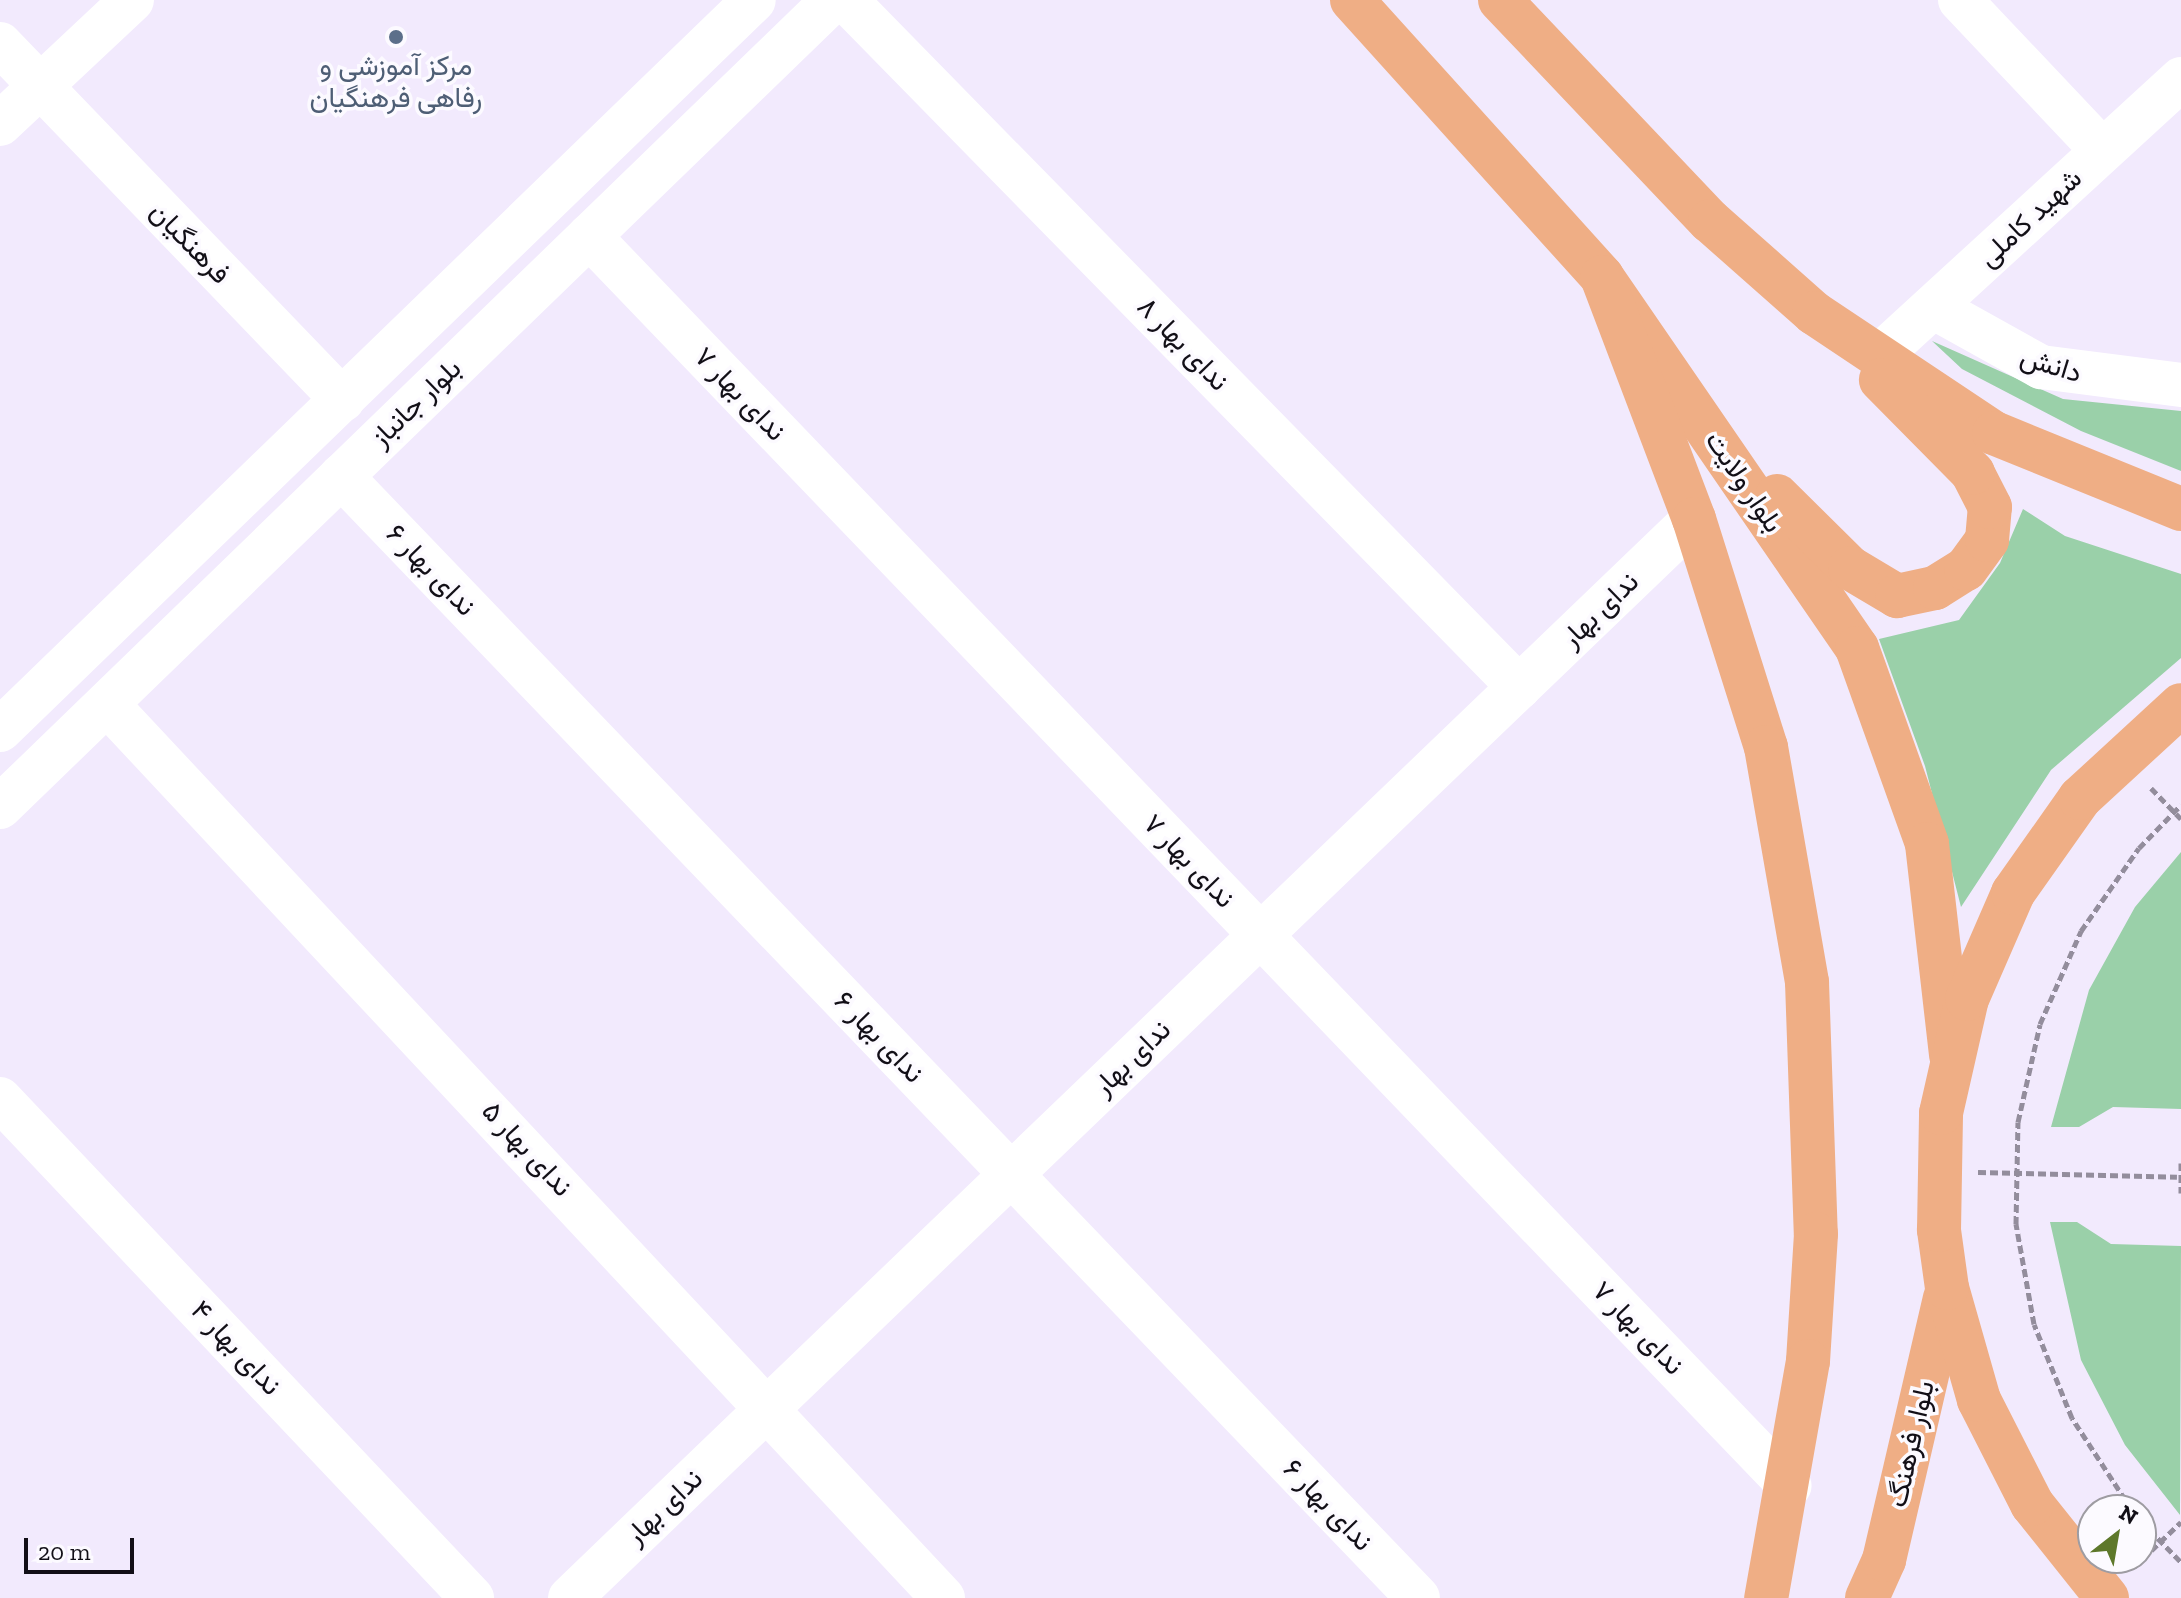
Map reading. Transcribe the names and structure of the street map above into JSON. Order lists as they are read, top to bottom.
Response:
{
  "streets": {
    "main road": ["بلوار ولایت", "بلوار فرهنگ"],
    "street": [
      "شهید کاملی",
      "فرهنگیان",
      "ندای بهار ۸",
      "دانش",
      "ندای بهار ۷",
      "بلوار جانباز",
      "ندای بهار ۶",
      "ندای بهار",
      "ندای بهار ۵",
      "ندای بهار ۴"
    ]
  },
  "crossings": [
    ["شهید کاملی", "دانش"],
    ["فرهنگیان", "بلوار جانباز"],
    ["ندای بهار ۸", "ندای بهار"],
    ["ندای بهار ۷", "بلوار جانباز"],
    ["ندای بهار ۷", "ندای بهار"],
    ["بلوار جانباز", "ندای بهار ۶"],
    ["بلوار جانباز", "ندای بهار ۵"],
    ["ندای بهار ۶", "ندای بهار"],
    ["ندای بهار", "ندای بهار ۵"]
  ],
  "places": ["مرکز آموزشی و رفاهی فرهنگیان"],
  "scale_bar": "20 m",
  "north": "top right"
}
